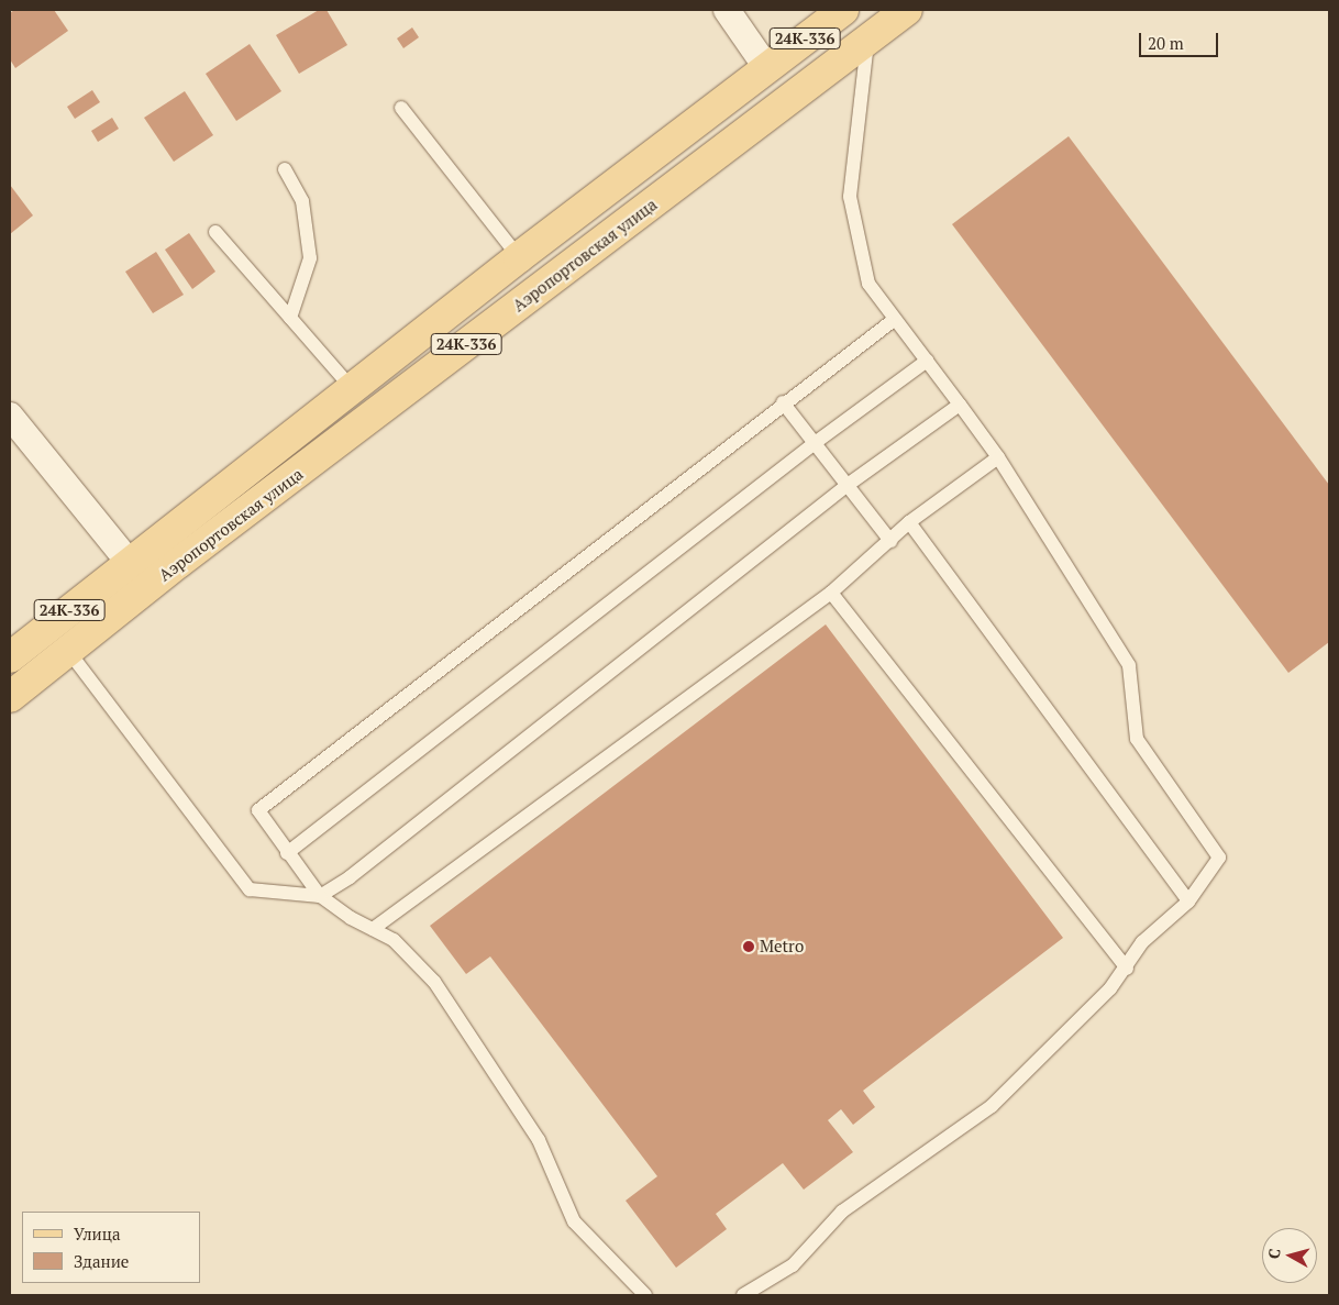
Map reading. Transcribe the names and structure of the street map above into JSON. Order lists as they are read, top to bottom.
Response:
{
  "streets": {
    "main road": ["24К-336", "Аэропортовская улица"]
  },
  "crossings": [
    ["24К-336", "Аэропортовская улица"]
  ],
  "places": ["Metro"],
  "legend": ["Улица", "Здание"],
  "scale_bar": "20 m",
  "north": "left"
}
